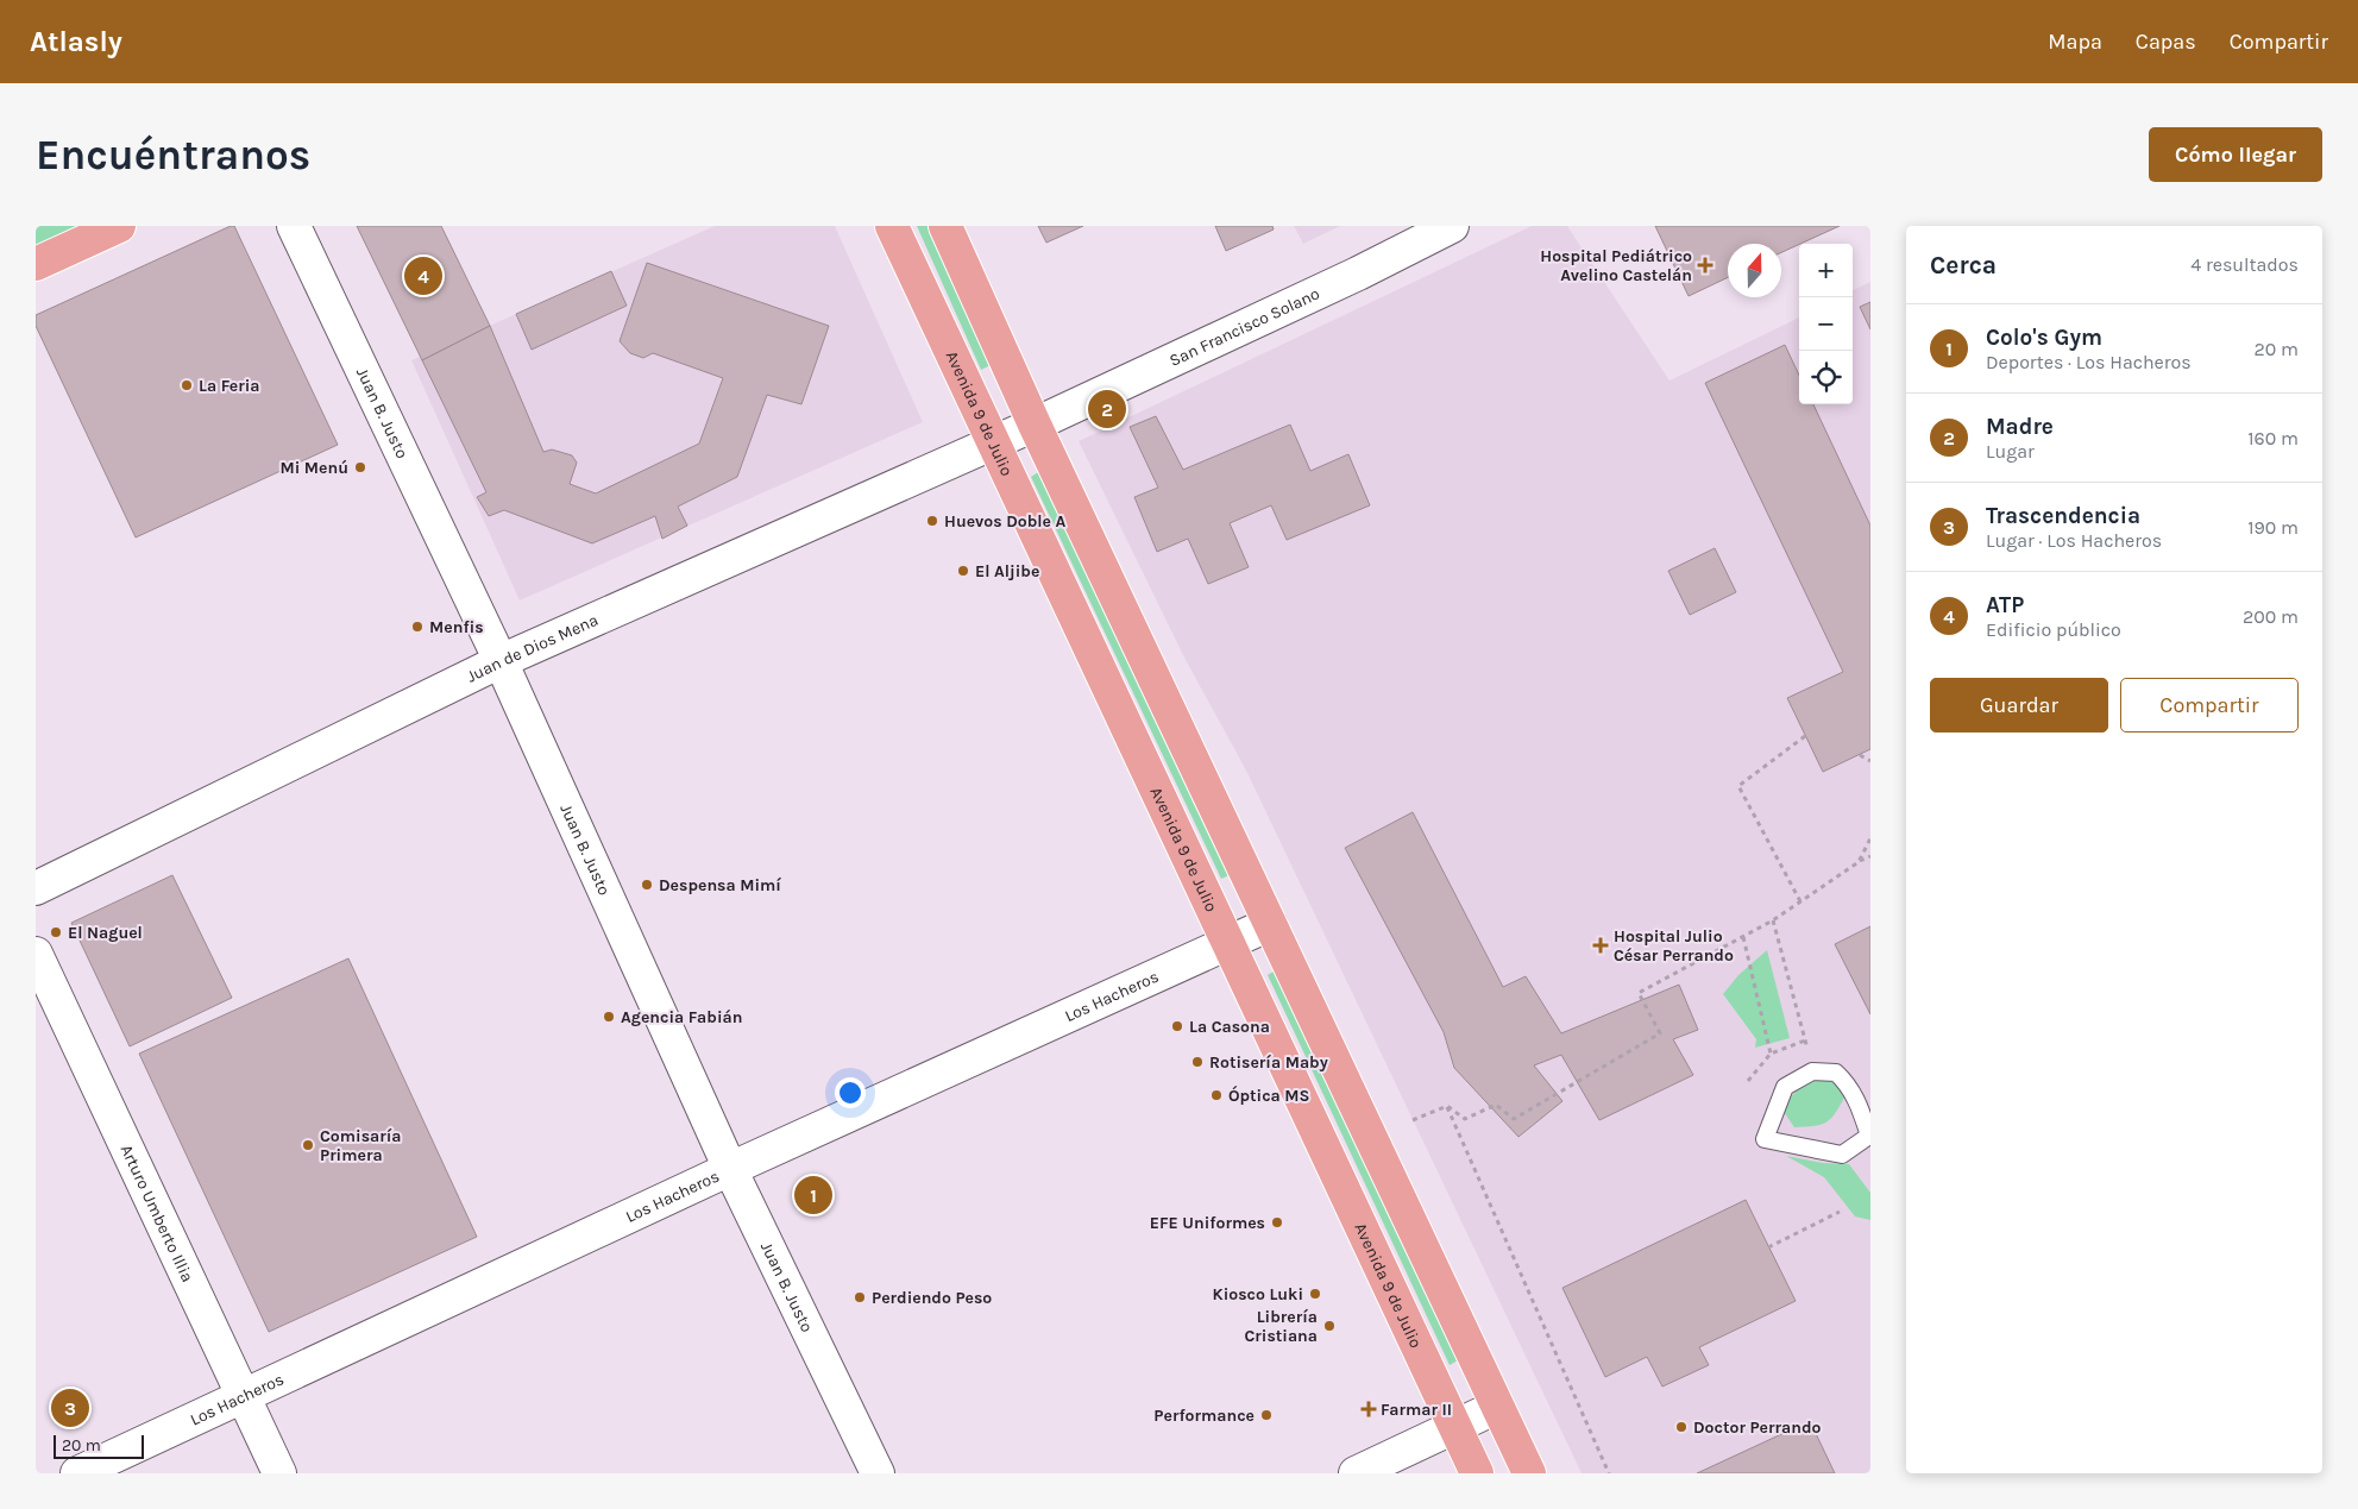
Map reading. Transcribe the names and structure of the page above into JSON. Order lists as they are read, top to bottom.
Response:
{
  "streets": {
    "main road": ["Avenida 9 de Julio"],
    "street": [
      "San Francisco Solano",
      "Juan B. Justo",
      "Juan de Dios Mena",
      "Los Hacheros",
      "Arturo Umberto Illia"
    ]
  },
  "crossings": [
    ["San Francisco Solano", "Juan de Dios Mena"],
    ["Juan B. Justo", "Juan de Dios Mena"],
    ["Juan B. Justo", "Los Hacheros"],
    ["Avenida 9 de Julio", "Juan de Dios Mena"],
    ["Avenida 9 de Julio", "Los Hacheros"],
    ["Los Hacheros", "Arturo Umberto Illia"]
  ],
  "places": {
    "health": ["Hospital Pediátrico Avelino Castelán", "Hospital Julio César Perrando", "Farmar II"],
    "other": [
      "La Feria",
      "Mi Menú",
      "Huevos Doble A",
      "El Aljibe",
      "Menfis",
      "Despensa Mimí",
      "El Naguel",
      "Agencia Fabián",
      "La Casona",
      "Rotisería Maby",
      "Óptica MS",
      "Comisaría Primera",
      "EFE Uniformes",
      "Kiosco Luki",
      "Perdiendo Peso",
      "Librería Cristiana",
      "Performance",
      "Doctor Perrando"
    ]
  },
  "scale_bar": "20 m",
  "north": "top",
  "page": {
    "header": "Atlasly",
    "nav": ["Mapa", "Capas", "Compartir"],
    "buttons": [
      "Cómo llegar",
      ["Guardar", "Compartir"]
    ],
    "title": "Encuéntranos",
    "heading": ["Cerca", "4 resultados"],
    "map_buttons": ["+", "−"],
    "pins": [
      "4",
      "2",
      "1",
      "3"
    ],
    "list": [
      {
        "mark": "1",
        "name": "Colo's Gym",
        "note": "Deportes · Los Hacheros",
        "value": "20 m"
      },
      {
        "mark": "2",
        "name": "Madre",
        "note": "Lugar",
        "value": "160 m"
      },
      {
        "mark": "3",
        "name": "Trascendencia",
        "note": "Lugar · Los Hacheros",
        "value": "190 m"
      },
      {
        "mark": "4",
        "name": "ATP",
        "note": "Edificio público",
        "value": "200 m"
      }
    ],
    "scale": "20 m"
  }
}
